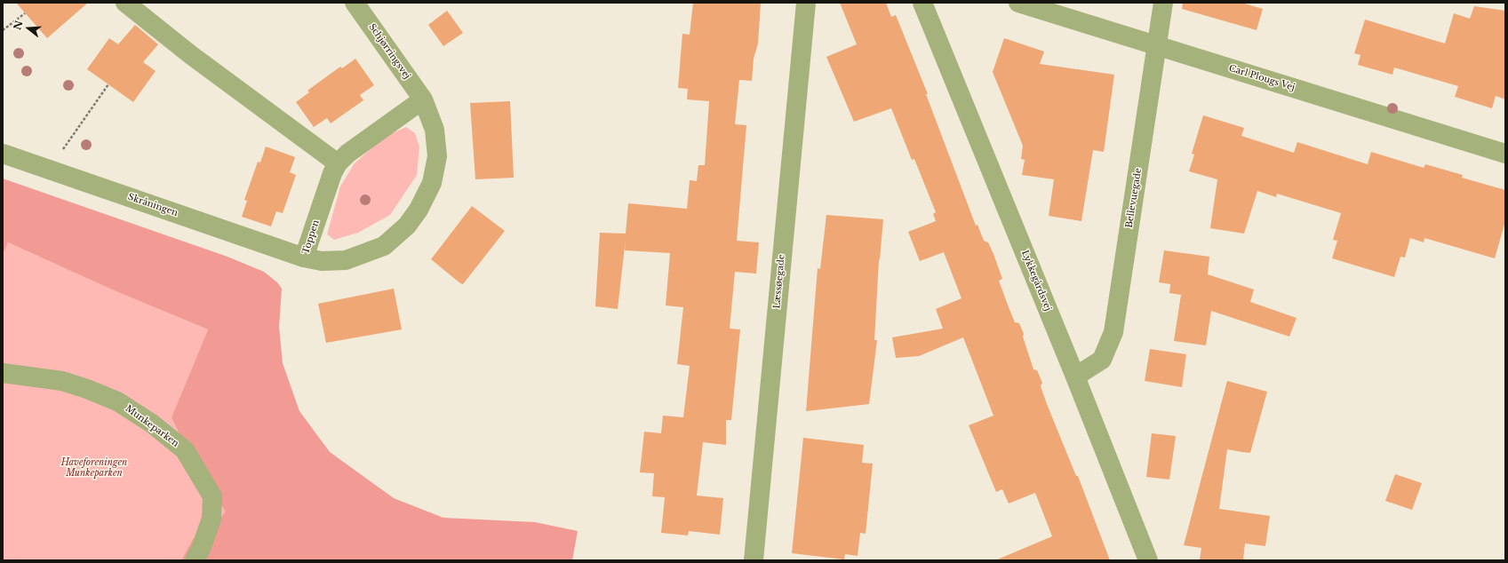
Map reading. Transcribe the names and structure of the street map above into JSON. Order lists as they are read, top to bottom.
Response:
{
  "streets": {
    "street": [
      "Schjørringsvej",
      "Carl Plougs Vej",
      "Bellevuegade",
      "Skråningen",
      "Toppen",
      "Lykkegårdsvej",
      "Læssøegade",
      "Munkeparken"
    ]
  },
  "crossings": [
    ["Schjørringsvej", "Toppen"],
    ["Carl Plougs Vej", "Bellevuegade"],
    ["Bellevuegade", "Lykkegårdsvej"],
    ["Skråningen", "Toppen"]
  ],
  "parks": ["Haveforeningen Munkeparken"],
  "north": "left"
}
